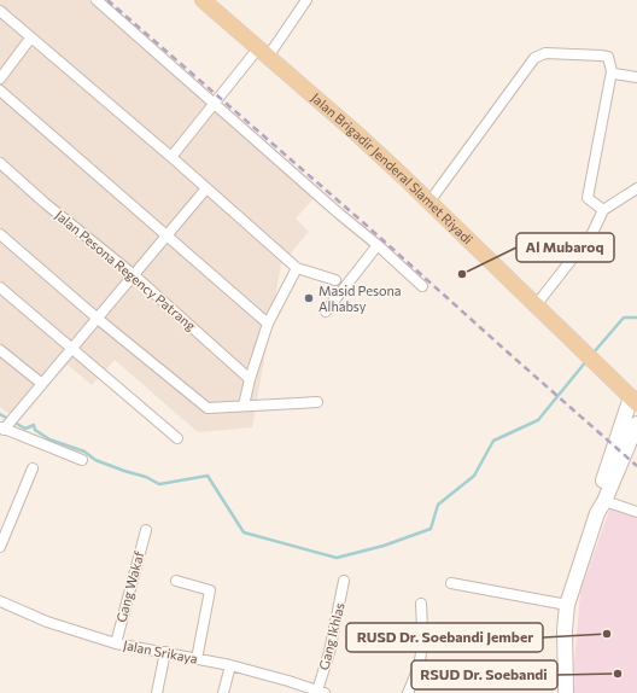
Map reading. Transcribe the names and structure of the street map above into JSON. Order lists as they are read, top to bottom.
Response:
{
  "streets": {
    "main road": ["Jalan Brigadir Jenderal Slamet Riyadi"],
    "street": [
      "Jalan Pesona Regency Patrang",
      "Gang Wakaf",
      "Gang Ikhlas",
      "Jalan Srikaya"
    ]
  },
  "crossings": [
    ["Gang Wakaf", "Jalan Srikaya"],
    ["Gang Ikhlas", "Jalan Srikaya"]
  ],
  "places": [
    "Al Mubaroq",
    "Masid Pesona Alhabsy",
    "RUSD Dr. Soebandi Jember",
    "RSUD Dr. Soebandi"
  ]
}
